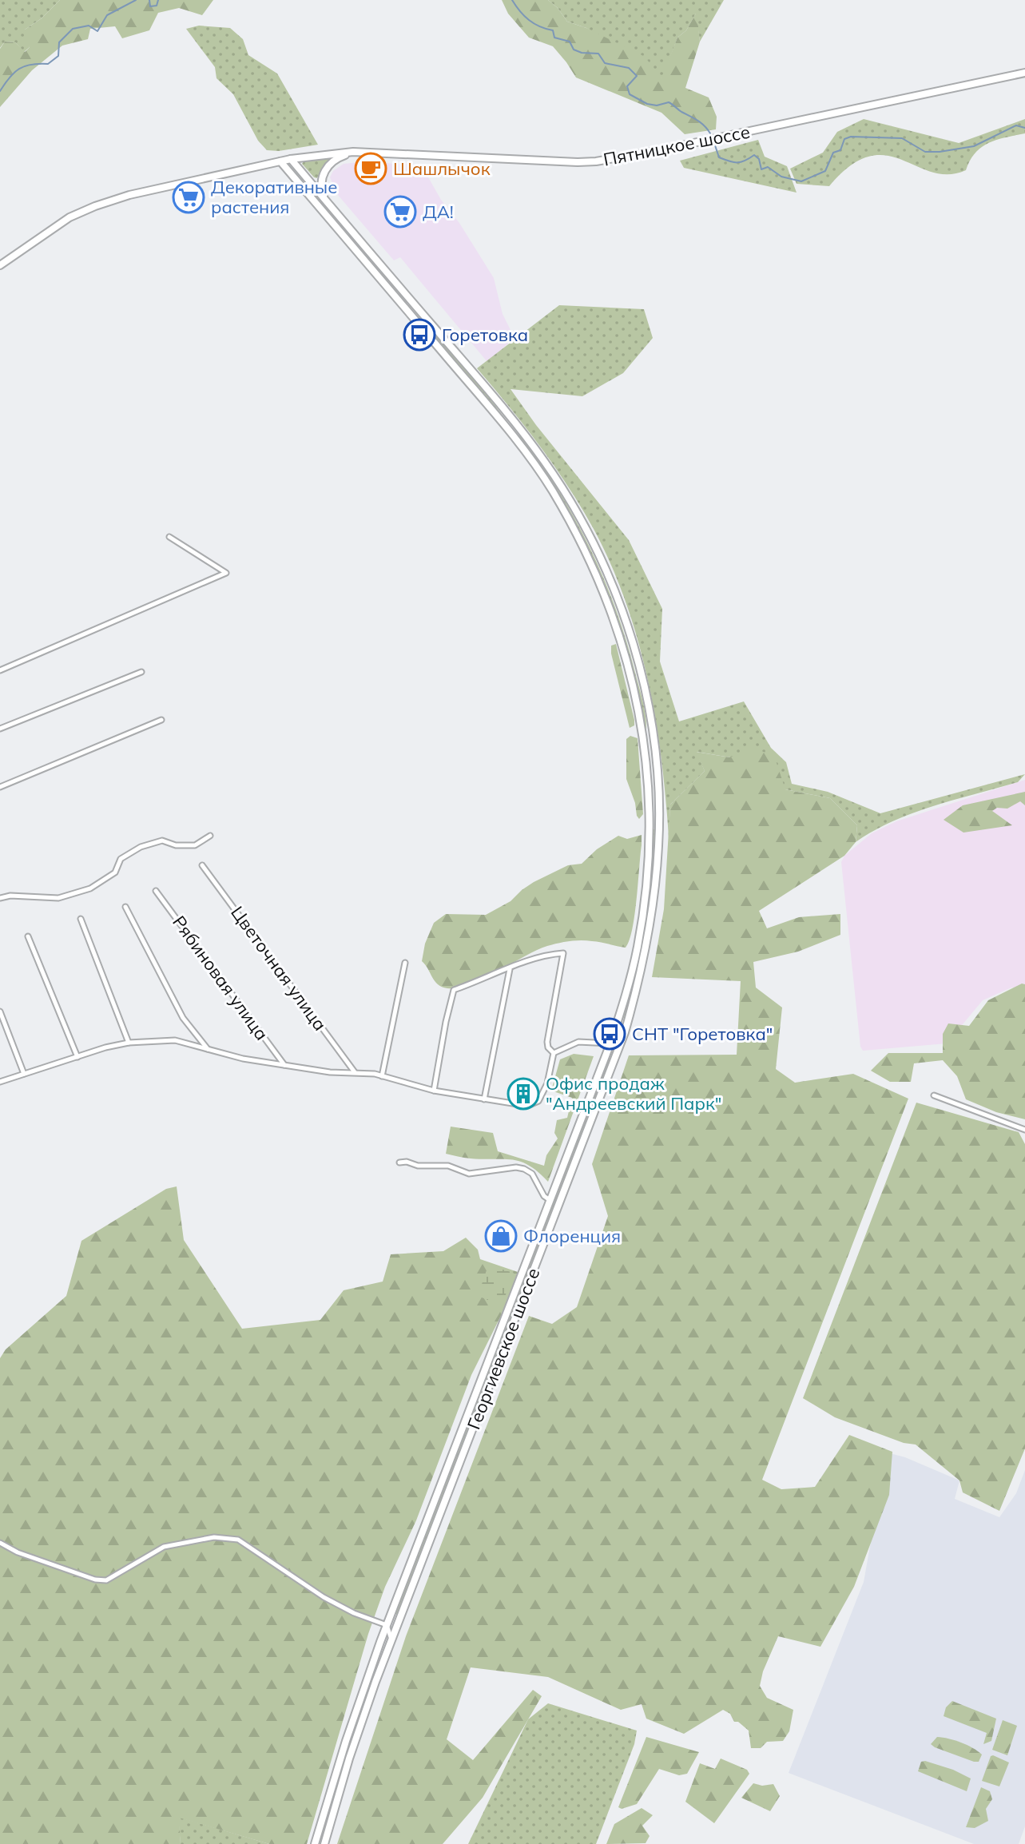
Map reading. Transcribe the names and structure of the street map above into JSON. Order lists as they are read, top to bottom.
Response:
{
  "streets": {
    "main road": ["Пятницкое шоссе", "Георгиевское шоссе"],
    "street": ["Цветочная улица", "Рябиновая улица"]
  },
  "crossings": [
    ["Пятницкое шоссе", "Георгиевское шоссе"]
  ],
  "places": {
    "cafe": ["Шашлычок"],
    "supermarket": ["Декоративные растения", "ДА!"],
    "bus stop": ["Горетовка", "СНТ \"Горетовка\""],
    "building": ["Офис продаж \"Андреевский Парк\""],
    "shop": ["Флоренция"]
  }
}
